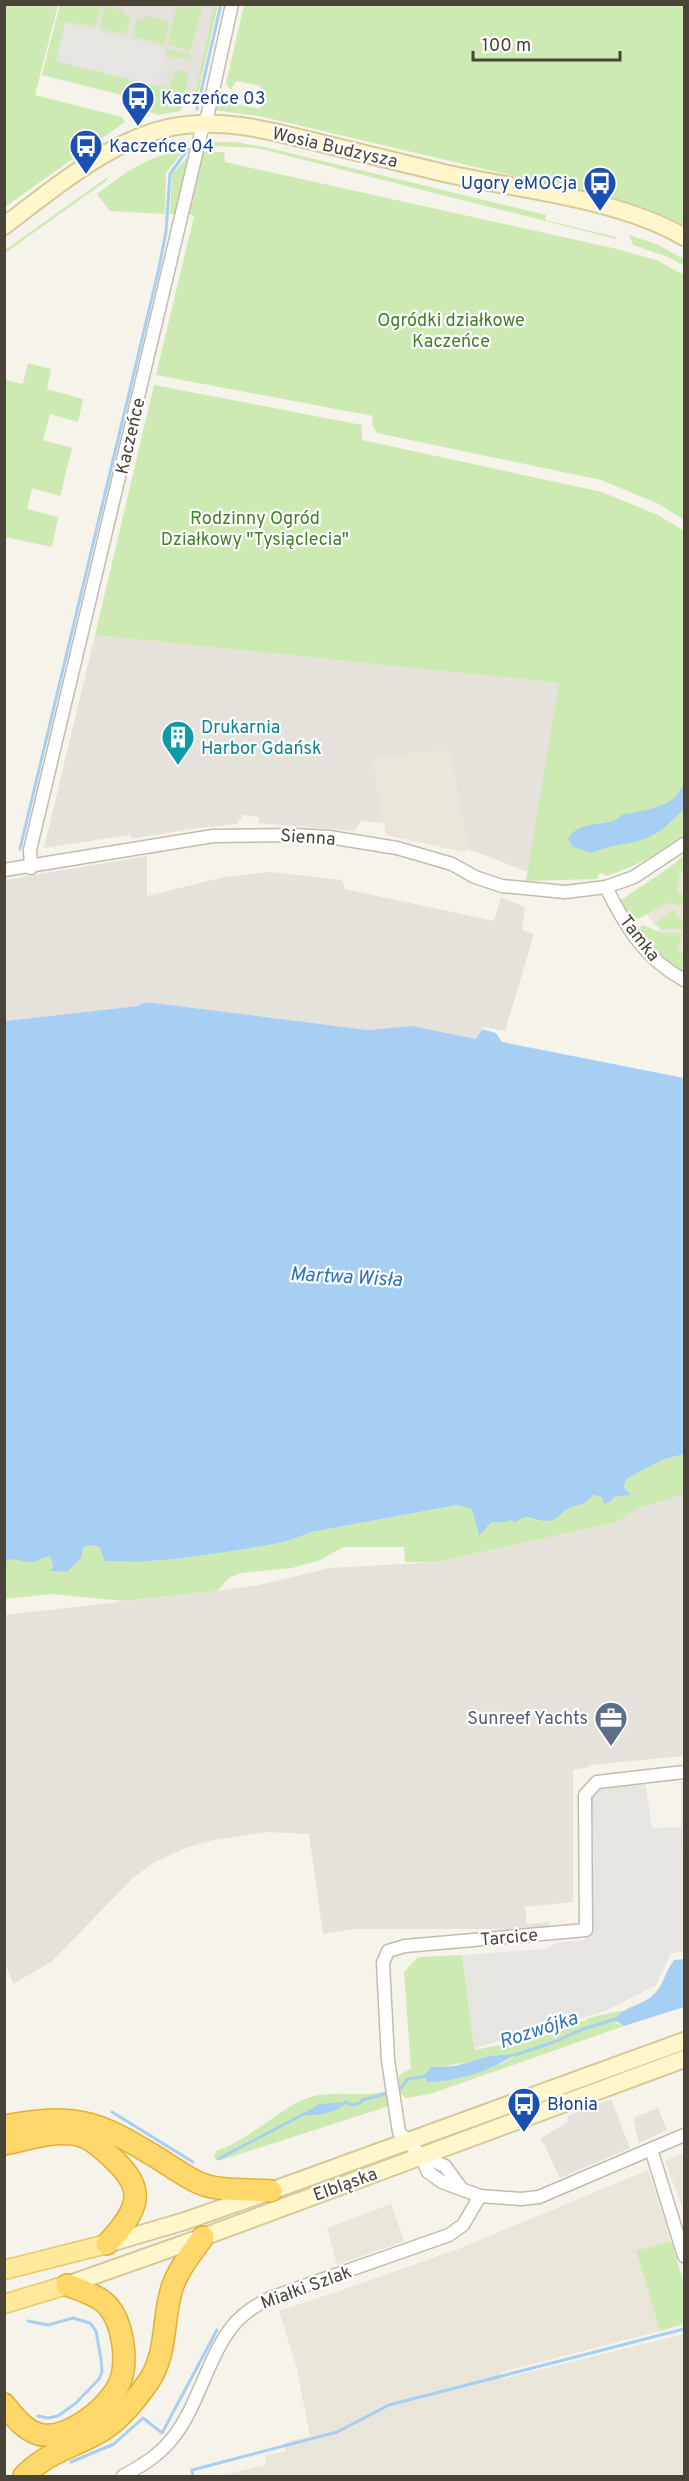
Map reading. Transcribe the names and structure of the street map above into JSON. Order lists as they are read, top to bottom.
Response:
{
  "streets": {
    "main road": ["Wosia Budzysza", "Elbląska"],
    "street": [
      "Kaczeńce",
      "Sienna",
      "Tamka",
      "Tarcice",
      "Miałki Szlak"
    ]
  },
  "crossings": [
    ["Wosia Budzysza", "Kaczeńce"],
    ["Kaczeńce", "Sienna"],
    ["Sienna", "Tamka"],
    ["Tarcice", "Elbląska"]
  ],
  "water": ["Martwa Wisła", "Rozwójka"],
  "parks": ["Ogródki działkowe Kaczeńce", "Rodzinny Ogród Działkowy \"Tysiąclecia\""],
  "places": {
    "bus stop": [
      "Kaczeńce 03",
      "Kaczeńce 04",
      "Ugory eMOCja",
      "Błonia"
    ],
    "building": ["Drukarnia Harbor Gdańsk"],
    "office": ["Sunreef Yachts"]
  },
  "scale_bar": "100 m"
}
